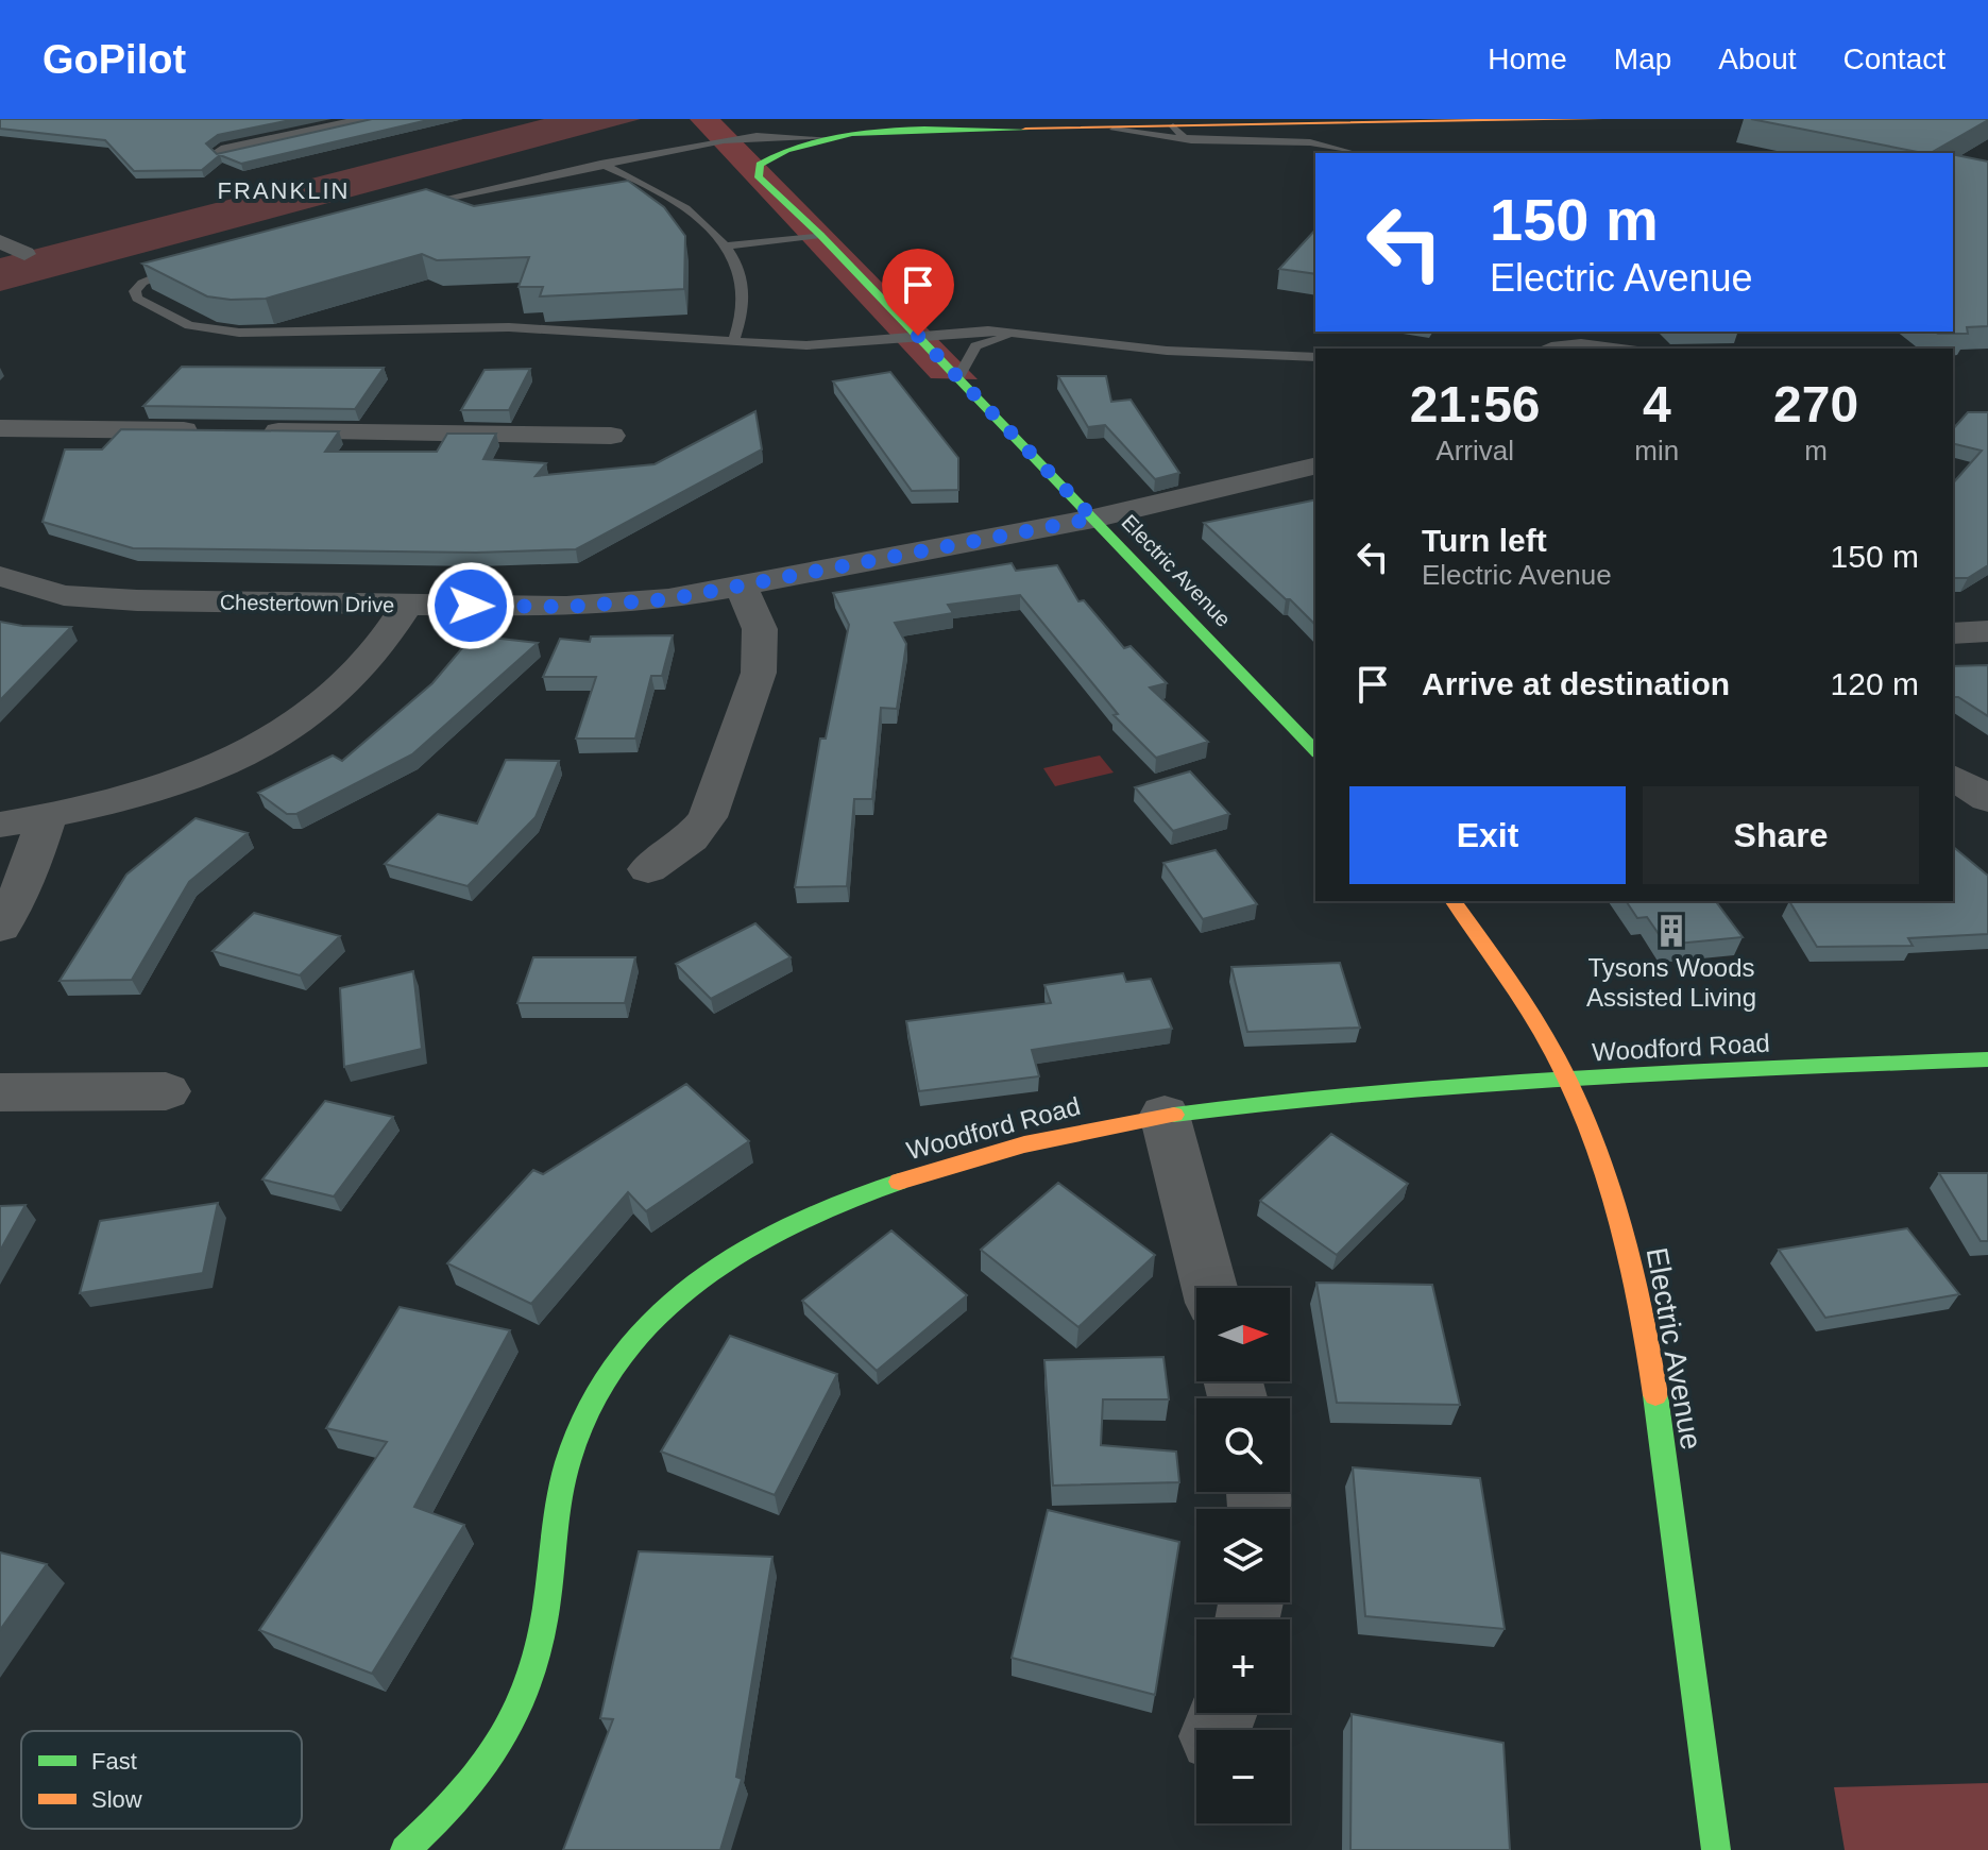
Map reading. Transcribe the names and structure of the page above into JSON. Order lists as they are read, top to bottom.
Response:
{
  "streets": {
    "street": ["Electric Avenue", "Chestertown Drive", "Woodford Road"]
  },
  "crossings": [
    ["Electric Avenue", "Chestertown Drive"],
    ["Electric Avenue", "Woodford Road"]
  ],
  "districts": ["FRANKLIN"],
  "places": {
    "building": ["Tysons Woods Assisted Living"]
  },
  "legend": ["Fast", "Slow"],
  "north": "right",
  "page": {
    "header": "GoPilot",
    "nav": [
      "Home",
      "Map",
      "About",
      "Contact"
    ],
    "turn": ["150 m", "Electric Avenue"],
    "eta": [
      "21:56",
      "Arrival",
      "4",
      "min",
      "270",
      "m"
    ],
    "list": [
      {
        "name": "Turn left",
        "note": "Electric Avenue",
        "value": "150 m"
      },
      {
        "name": "Arrive at destination",
        "value": "120 m"
      }
    ],
    "buttons": ["Exit", "Share"],
    "map_buttons": ["+", "−"]
  }
}
